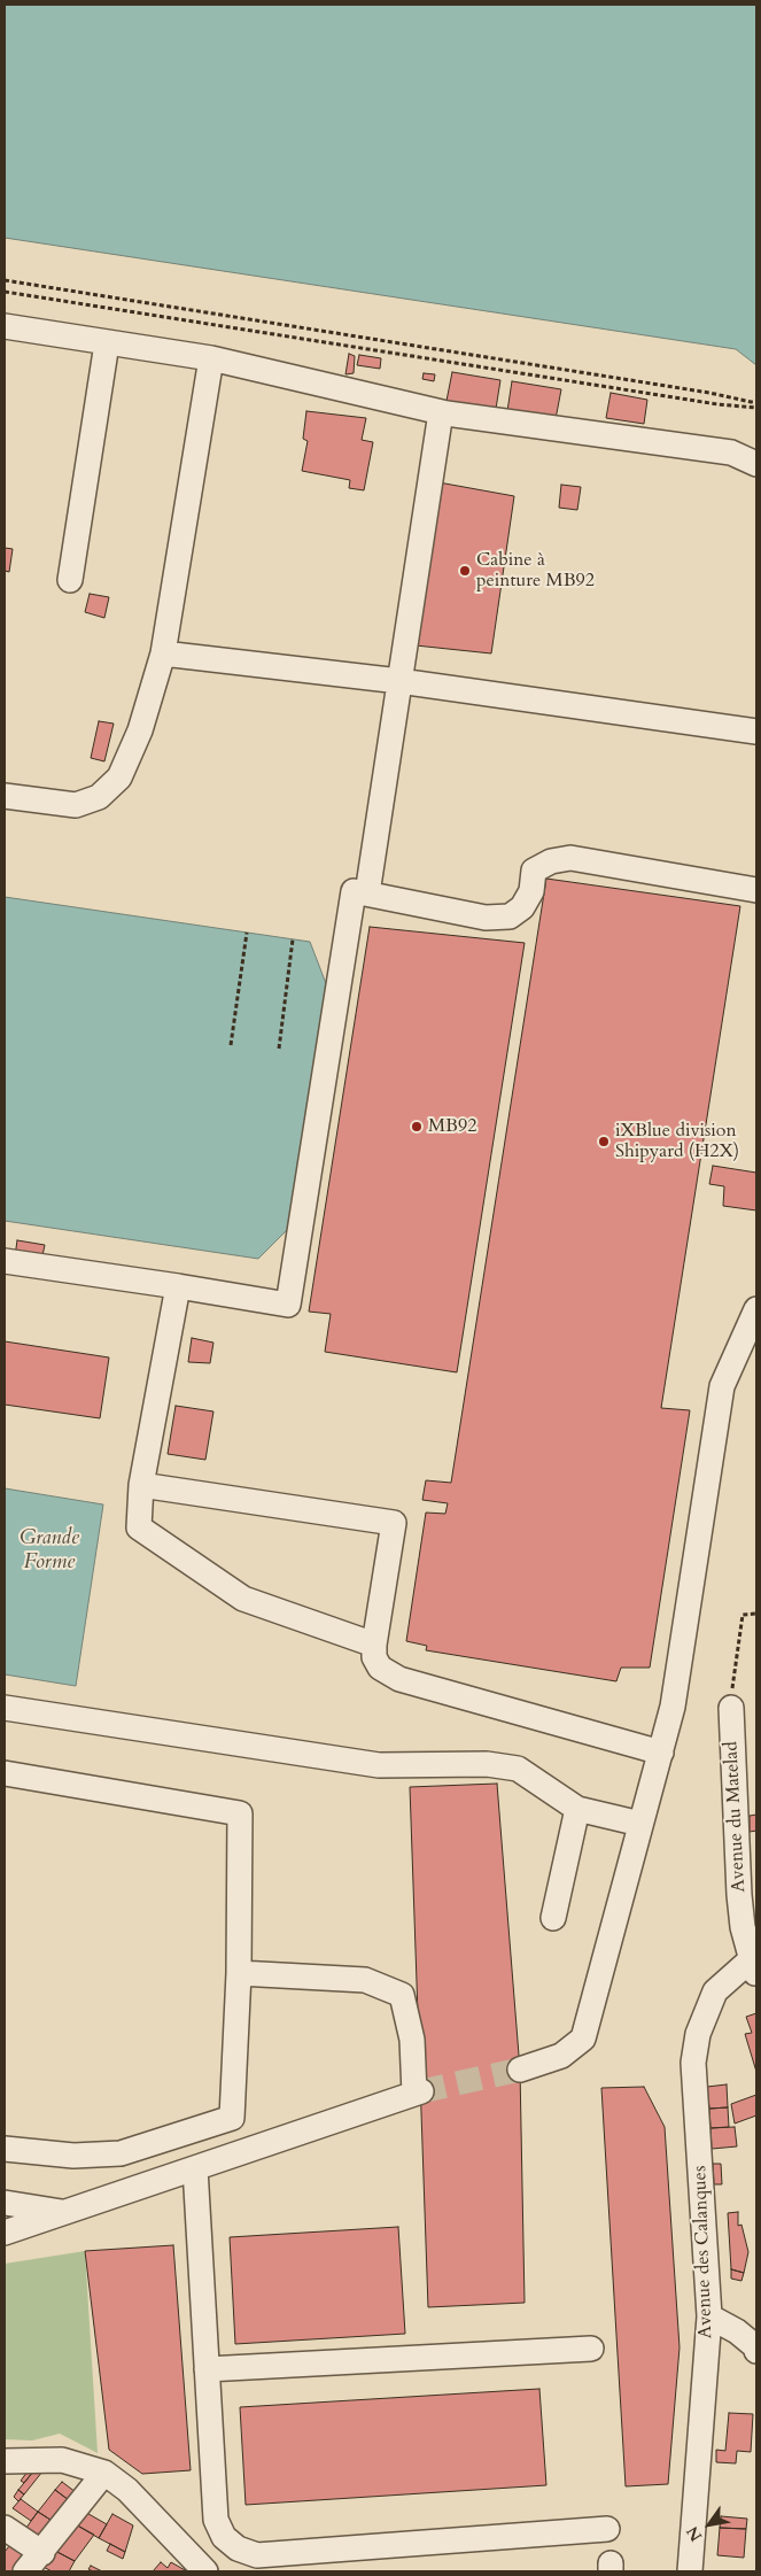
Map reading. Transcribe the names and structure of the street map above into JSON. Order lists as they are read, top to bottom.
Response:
{
  "streets": {
    "street": ["Avenue du Matelad", "Avenue des Calanques"]
  },
  "crossings": [
    ["Avenue du Matelad", "Avenue des Calanques"]
  ],
  "water": ["Grande Forme"],
  "places": ["Cabine à peinture MB92", "MB92", "iXBlue division Shipyard (H2X)"],
  "north": "bottom left"
}
